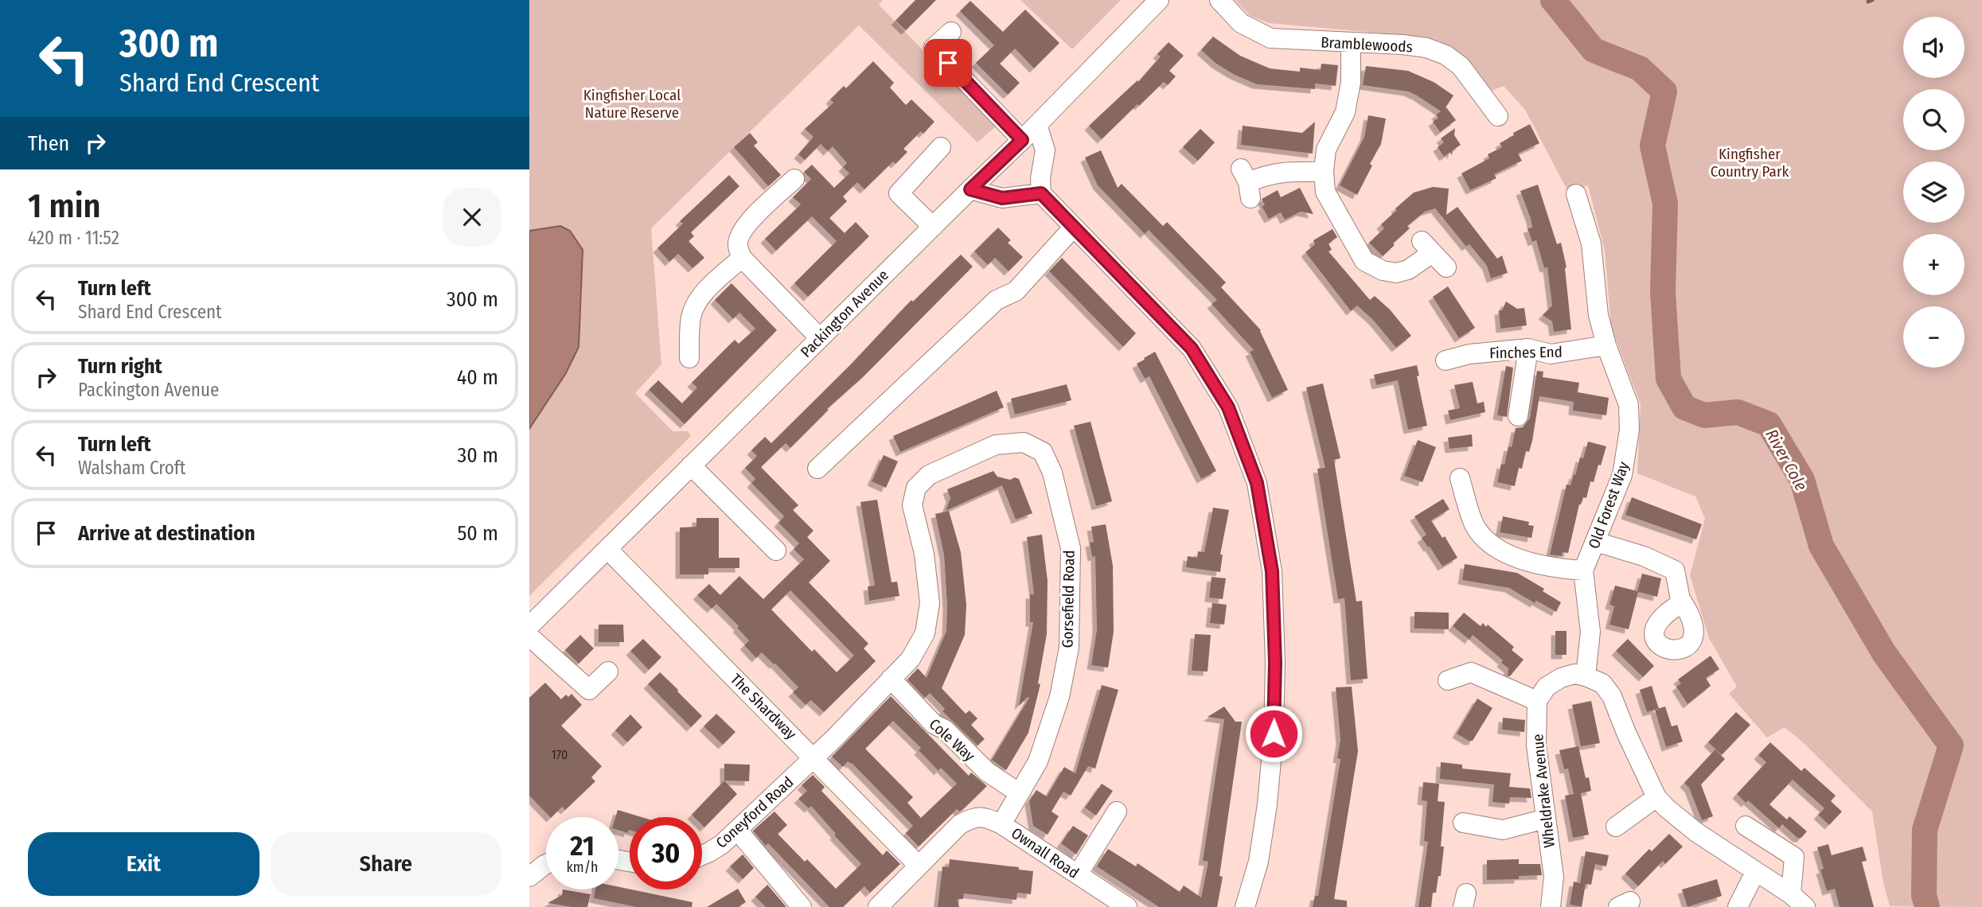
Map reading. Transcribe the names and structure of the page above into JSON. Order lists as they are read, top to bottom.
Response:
{
  "streets": {
    "street": [
      "Bramblewoods",
      "Packington Avenue",
      "Finches End",
      "Old Forest Way",
      "Gorsefield Road",
      "The Shardway",
      "Cole Way",
      "Wheldrake Avenue",
      "Coneyford Road",
      "Ownall Road"
    ]
  },
  "crossings": [
    ["Packington Avenue", "The Shardway"],
    ["Finches End", "Old Forest Way"],
    ["Gorsefield Road", "The Shardway"],
    ["Gorsefield Road", "Cole Way"],
    ["Gorsefield Road", "Coneyford Road"],
    ["Gorsefield Road", "Ownall Road"],
    ["The Shardway", "Coneyford Road"],
    ["The Shardway", "Ownall Road"]
  ],
  "water": ["River Cole"],
  "parks": ["Kingfisher Local Nature Reserve", "Kingfisher Country Park"],
  "house_numbers": ["170"],
  "page": {
    "turn": ["300 m", "Shard End Crescent"],
    "map_buttons": ["+", "−"],
    "then": "Then",
    "heading": ["1 min", "420 m · 11:52"],
    "list": [
      {
        "name": "Turn left",
        "note": "Shard End Crescent",
        "value": "300 m"
      },
      {
        "name": "Turn right",
        "note": "Packington Avenue",
        "value": "40 m"
      },
      {
        "name": "Turn left",
        "note": "Walsham Croft",
        "value": "30 m"
      },
      {
        "name": "Arrive at destination",
        "value": "50 m"
      }
    ],
    "speed": "21 km/h",
    "limit": "30",
    "buttons": ["Exit", "Share"]
  }
}
